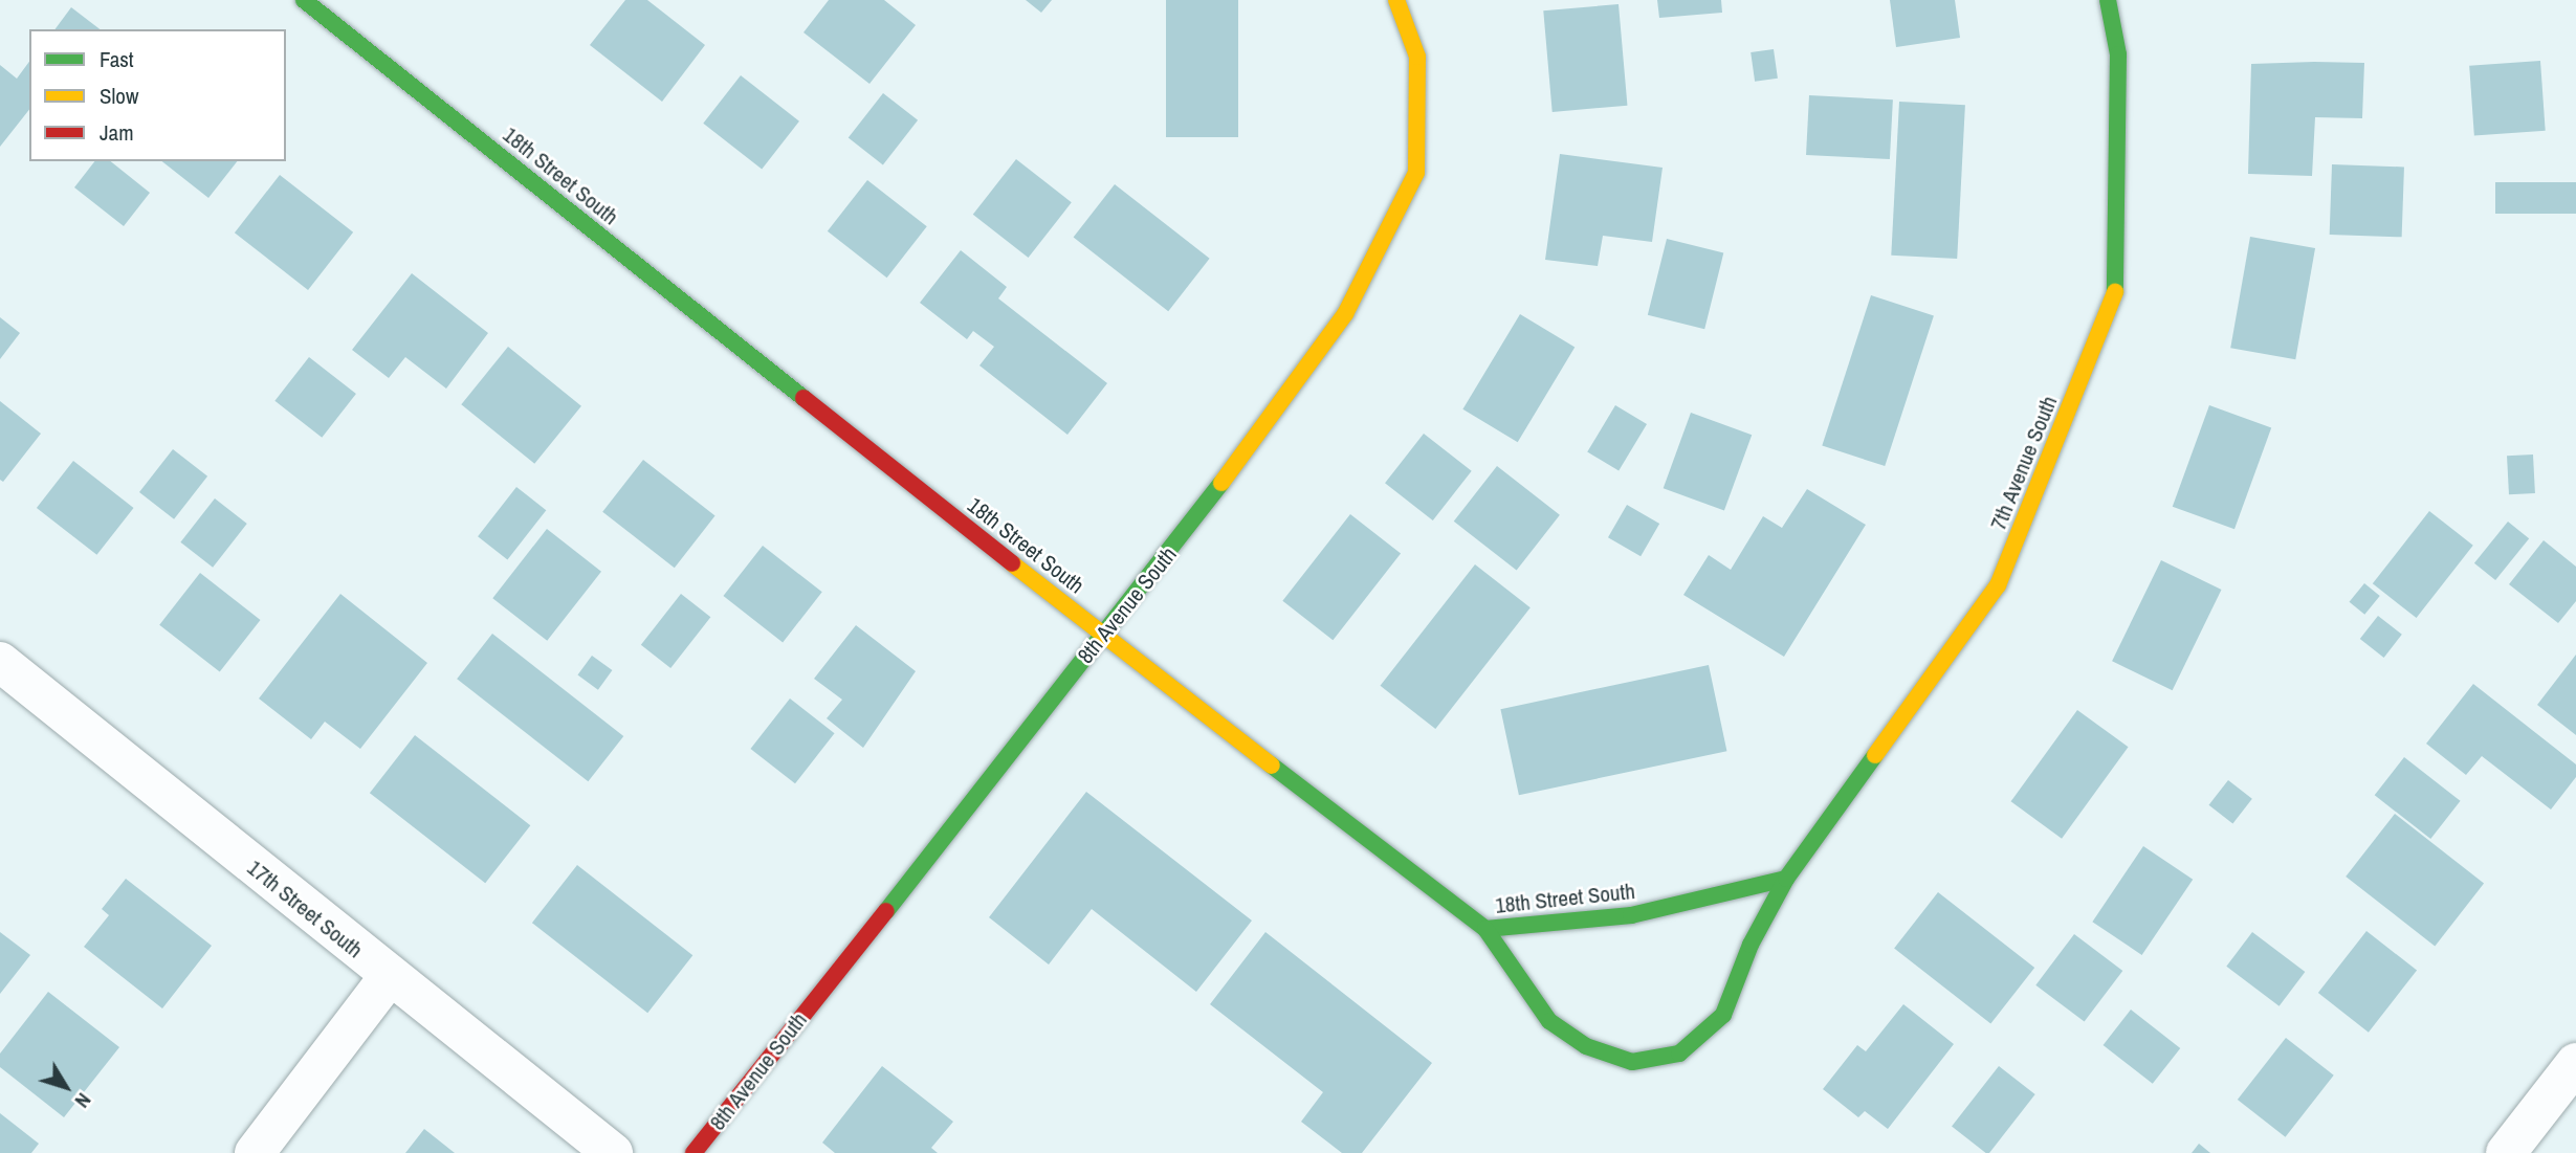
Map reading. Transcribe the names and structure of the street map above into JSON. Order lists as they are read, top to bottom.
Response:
{
  "streets": {
    "street": [
      "18th Street South",
      "7th Avenue South",
      "8th Avenue South",
      "17th Street South"
    ]
  },
  "crossings": [
    ["18th Street South", "7th Avenue South"],
    ["18th Street South", "8th Avenue South"]
  ],
  "legend": ["Fast", "Slow", "Jam"],
  "north": "bottom right"
}
